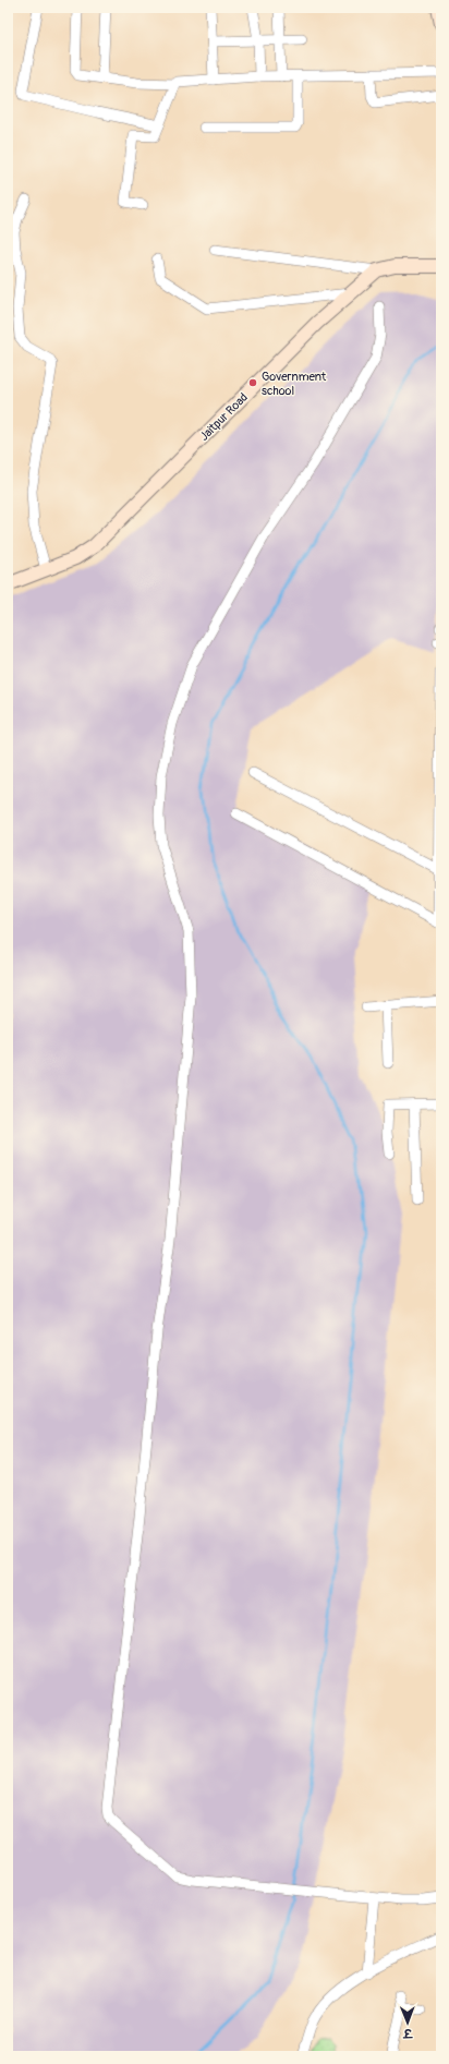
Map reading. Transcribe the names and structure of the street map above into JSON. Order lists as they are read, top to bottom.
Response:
{
  "streets": {
    "street": ["Jaitpur Road"]
  },
  "places": ["Government school"],
  "north": "bottom"
}
